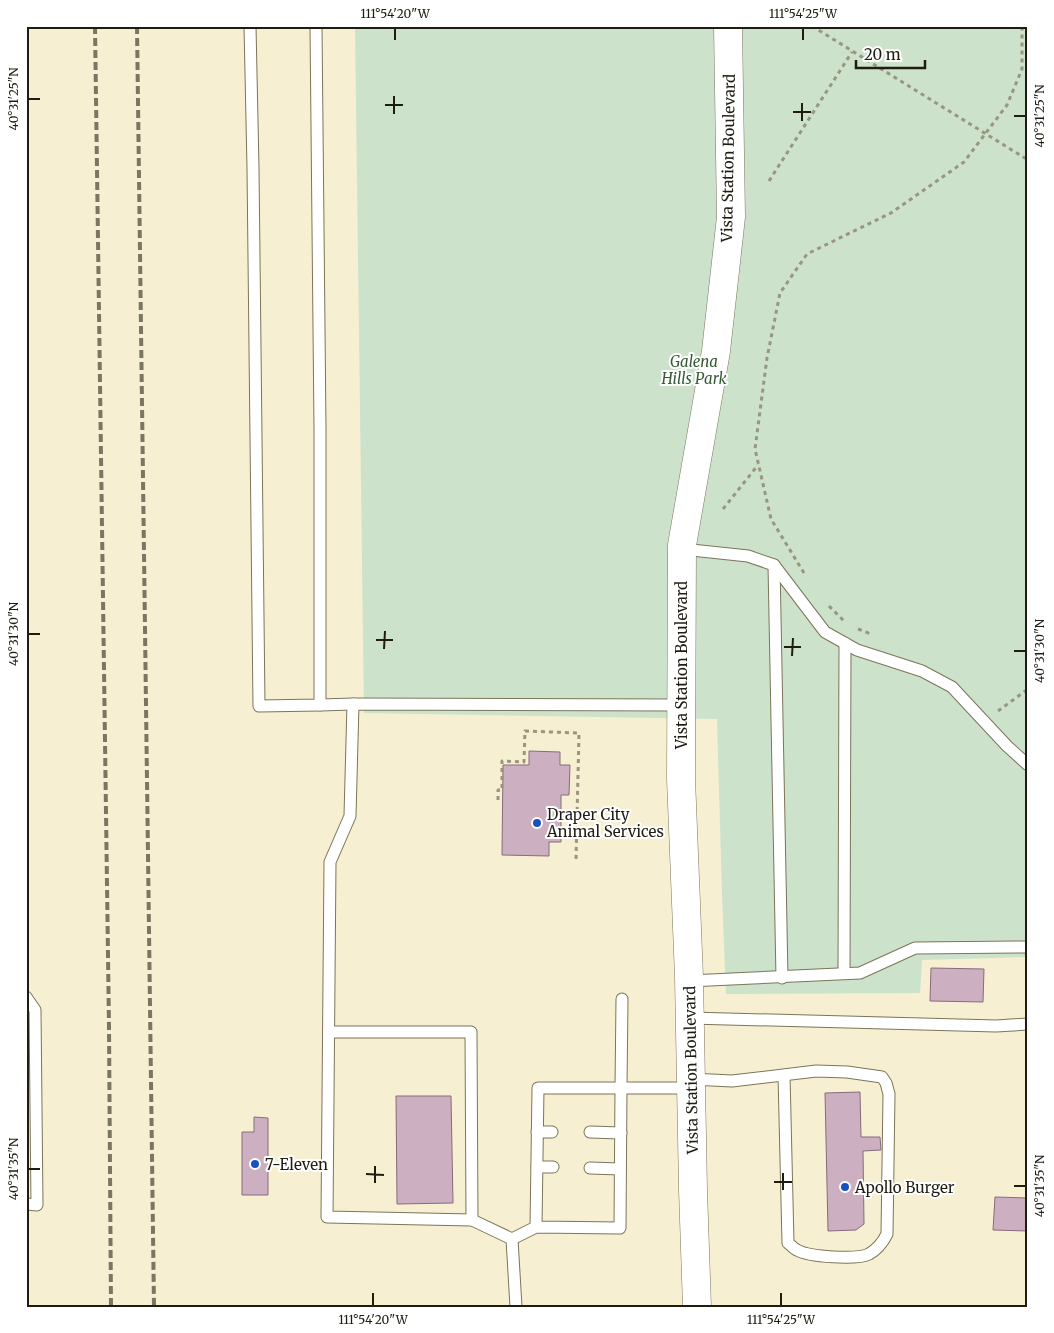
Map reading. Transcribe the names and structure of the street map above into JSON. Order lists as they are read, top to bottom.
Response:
{
  "streets": {
    "street": ["Vista Station Boulevard"]
  },
  "parks": ["Galena Hills Park"],
  "places": ["Draper City Animal Services", "7-Eleven", "Apollo Burger"],
  "scale_bar": "20 m",
  "coordinates": [
    "111°54'20\"W",
    "111°54'25\"W",
    "40°31'25\"N",
    "40°31'30\"N",
    "40°31'35\"N"
  ]
}
